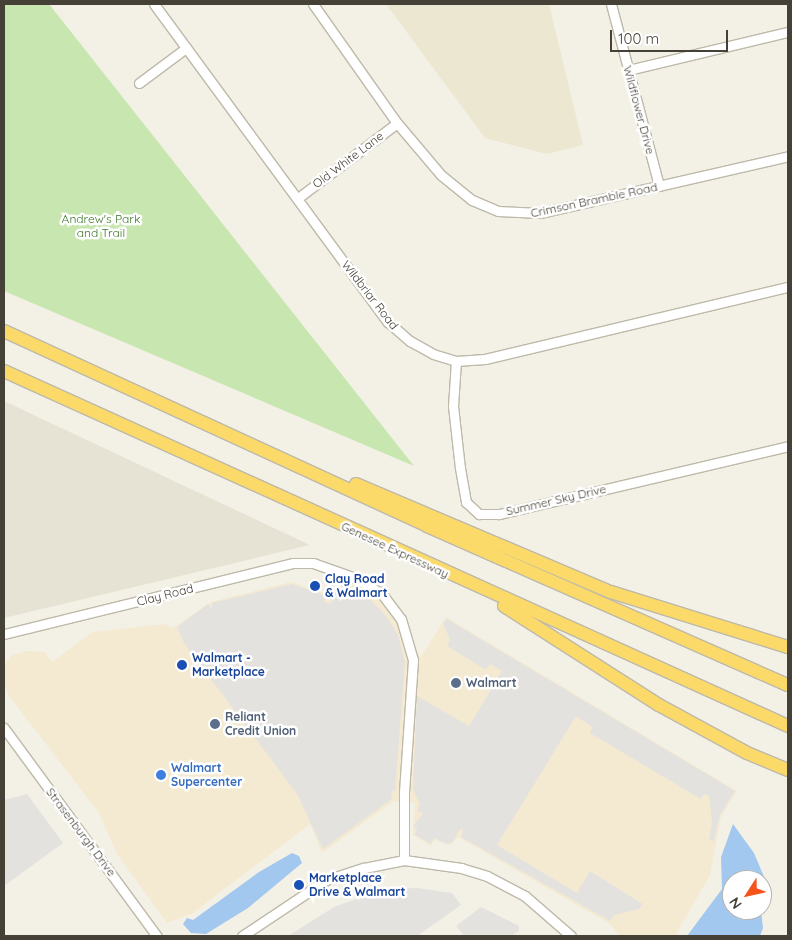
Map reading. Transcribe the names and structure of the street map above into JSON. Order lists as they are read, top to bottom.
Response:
{
  "streets": {
    "highway": ["Genesee Expressway"],
    "street": [
      "Wildflower Drive",
      "Old White Lane",
      "Crimson Bramble Road",
      "Wildbriar Road",
      "Summer Sky Drive",
      "Clay Road",
      "Strasenburgh Drive"
    ]
  },
  "crossings": [
    ["Wildflower Drive", "Crimson Bramble Road"],
    ["Old White Lane", "Crimson Bramble Road"],
    ["Old White Lane", "Wildbriar Road"],
    ["Wildbriar Road", "Summer Sky Drive"]
  ],
  "parks": ["Andrew's Park and Trail"],
  "places": [
    "Clay Road & Walmart",
    "Walmart - Marketplace",
    "Walmart",
    "Reliant Credit Union",
    "Walmart Supercenter",
    "Marketplace Drive & Walmart"
  ],
  "scale_bar": "100 m",
  "north": "bottom left"
}
